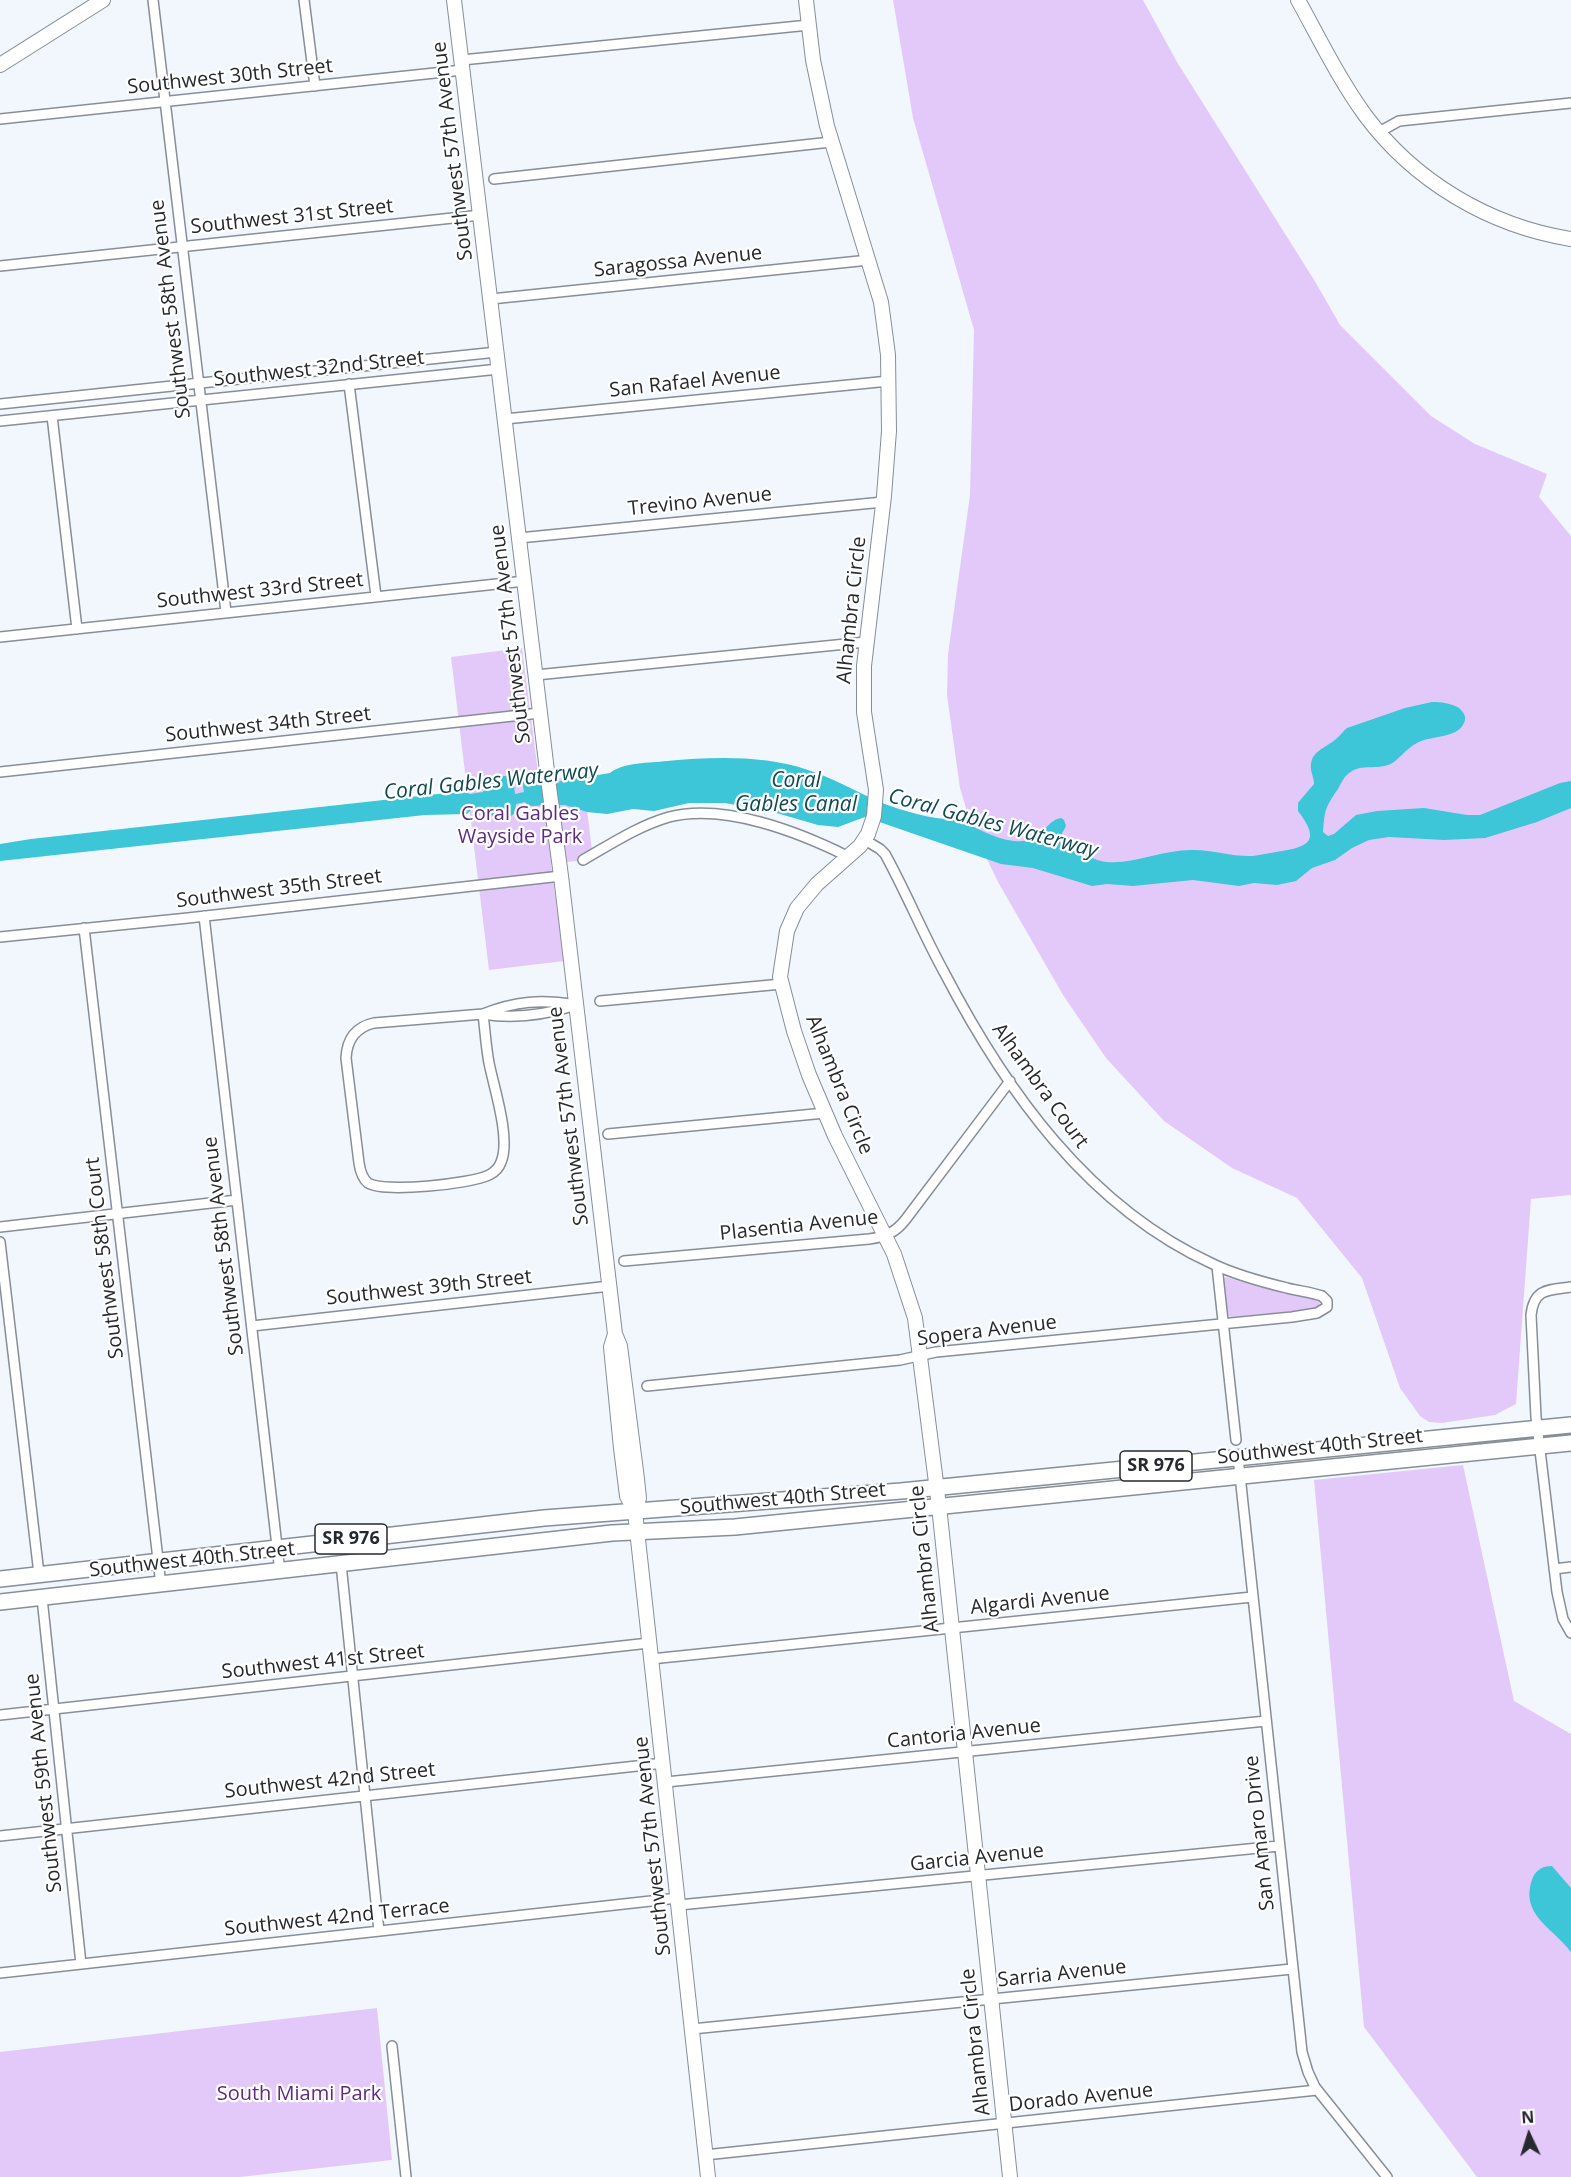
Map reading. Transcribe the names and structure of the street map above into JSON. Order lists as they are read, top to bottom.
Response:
{
  "streets": {
    "main road": ["Southwest 40th Street", "SR 976"],
    "street": [
      "Southwest 30th Street",
      "Southwest 57th Avenue",
      "Southwest 31st Street",
      "Saragossa Avenue",
      "Southwest 58th Avenue",
      "Southwest 32nd Street",
      "San Rafael Avenue",
      "Trevino Avenue",
      "Southwest 33rd Street",
      "Alhambra Circle",
      "Southwest 34th Street",
      "Southwest 35th Street",
      "Alhambra Court",
      "Plasentia Avenue",
      "Southwest 58th Court",
      "Southwest 39th Street",
      "Sopera Avenue",
      "Algardi Avenue",
      "Southwest 41st Street",
      "Cantoria Avenue",
      "Southwest 42nd Street",
      "Southwest 59th Avenue",
      "San Amaro Drive",
      "Garcia Avenue",
      "Southwest 42nd Terrace",
      "Sarria Avenue",
      "Dorado Avenue"
    ]
  },
  "crossings": [
    ["Southwest 30th Street", "Southwest 57th Avenue"],
    ["Southwest 30th Street", "Southwest 58th Avenue"],
    ["Southwest 30th Street", "Alhambra Circle"],
    ["Southwest 57th Avenue", "Southwest 31st Street"],
    ["Southwest 57th Avenue", "Saragossa Avenue"],
    ["Southwest 57th Avenue", "Southwest 32nd Street"],
    ["Southwest 57th Avenue", "San Rafael Avenue"],
    ["Southwest 57th Avenue", "Trevino Avenue"],
    ["Southwest 57th Avenue", "Southwest 33rd Street"],
    ["Southwest 57th Avenue", "Southwest 34th Street"],
    ["Southwest 57th Avenue", "Southwest 35th Street"],
    ["Southwest 57th Avenue", "Southwest 39th Street"],
    ["Southwest 57th Avenue", "Southwest 40th Street"],
    ["Southwest 57th Avenue", "Algardi Avenue"],
    ["Southwest 57th Avenue", "Southwest 41st Street"],
    ["Southwest 57th Avenue", "Cantoria Avenue"],
    ["Southwest 57th Avenue", "Southwest 42nd Street"],
    ["Southwest 57th Avenue", "Garcia Avenue"],
    ["Southwest 57th Avenue", "Southwest 42nd Terrace"],
    ["Southwest 57th Avenue", "Sarria Avenue"],
    ["Southwest 57th Avenue", "Dorado Avenue"],
    ["Southwest 31st Street", "Southwest 58th Avenue"],
    ["Saragossa Avenue", "Alhambra Circle"],
    ["Southwest 58th Avenue", "Southwest 32nd Street"],
    ["Southwest 58th Avenue", "Southwest 33rd Street"],
    ["Southwest 58th Avenue", "Southwest 35th Street"],
    ["Southwest 58th Avenue", "Southwest 39th Street"],
    ["Southwest 58th Avenue", "Southwest 40th Street"],
    ["San Rafael Avenue", "Alhambra Circle"],
    ["Trevino Avenue", "Alhambra Circle"],
    ["Alhambra Circle", "Alhambra Court"],
    ["Alhambra Circle", "Plasentia Avenue"],
    ["Alhambra Circle", "Sopera Avenue"],
    ["Alhambra Circle", "Southwest 40th Street"],
    ["Alhambra Circle", "Algardi Avenue"],
    ["Alhambra Circle", "Cantoria Avenue"],
    ["Alhambra Circle", "Garcia Avenue"],
    ["Alhambra Circle", "Sarria Avenue"],
    ["Alhambra Circle", "Dorado Avenue"],
    ["Southwest 35th Street", "Southwest 58th Court"],
    ["Alhambra Court", "Plasentia Avenue"],
    ["Alhambra Court", "Sopera Avenue"],
    ["Southwest 58th Court", "Southwest 40th Street"],
    ["Southwest 40th Street", "Southwest 59th Avenue"],
    ["Southwest 40th Street", "San Amaro Drive"],
    ["Algardi Avenue", "San Amaro Drive"],
    ["Southwest 41st Street", "Southwest 59th Avenue"],
    ["Cantoria Avenue", "San Amaro Drive"],
    ["Southwest 42nd Street", "Southwest 59th Avenue"],
    ["Southwest 59th Avenue", "Southwest 42nd Terrace"],
    ["San Amaro Drive", "Garcia Avenue"],
    ["San Amaro Drive", "Sarria Avenue"],
    ["San Amaro Drive", "Dorado Avenue"],
    ["Garcia Avenue", "Southwest 42nd Terrace"]
  ],
  "water": ["Coral Gables Canal", "Coral Gables Waterway"],
  "parks": ["Coral Gables Wayside Park", "South Miami Park"],
  "north": "top"
}
